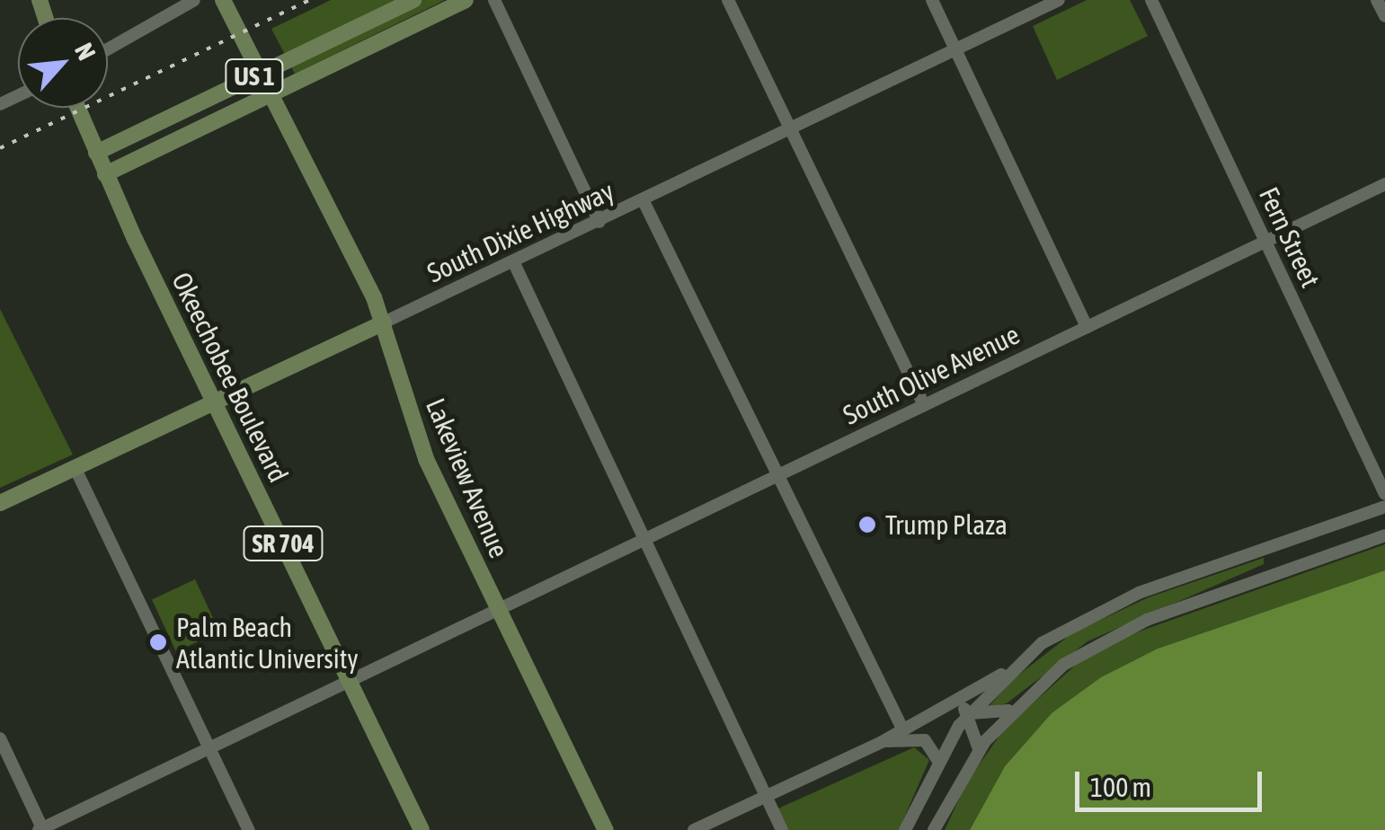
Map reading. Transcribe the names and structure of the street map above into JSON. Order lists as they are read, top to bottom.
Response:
{
  "streets": {
    "main road": [
      "US 1",
      "South Dixie Highway",
      "Okeechobee Boulevard",
      "Lakeview Avenue",
      "SR 704"
    ],
    "street": ["Fern Street", "South Olive Avenue"]
  },
  "crossings": [
    ["US 1", "Okeechobee Boulevard"],
    ["US 1", "Lakeview Avenue"],
    ["South Dixie Highway", "Okeechobee Boulevard"],
    ["South Dixie Highway", "Lakeview Avenue"],
    ["Fern Street", "South Olive Avenue"],
    ["South Olive Avenue", "Okeechobee Boulevard"],
    ["South Olive Avenue", "Lakeview Avenue"]
  ],
  "places": ["Trump Plaza", "Palm Beach Atlantic University"],
  "scale_bar": "100 m",
  "north": "top right"
}
